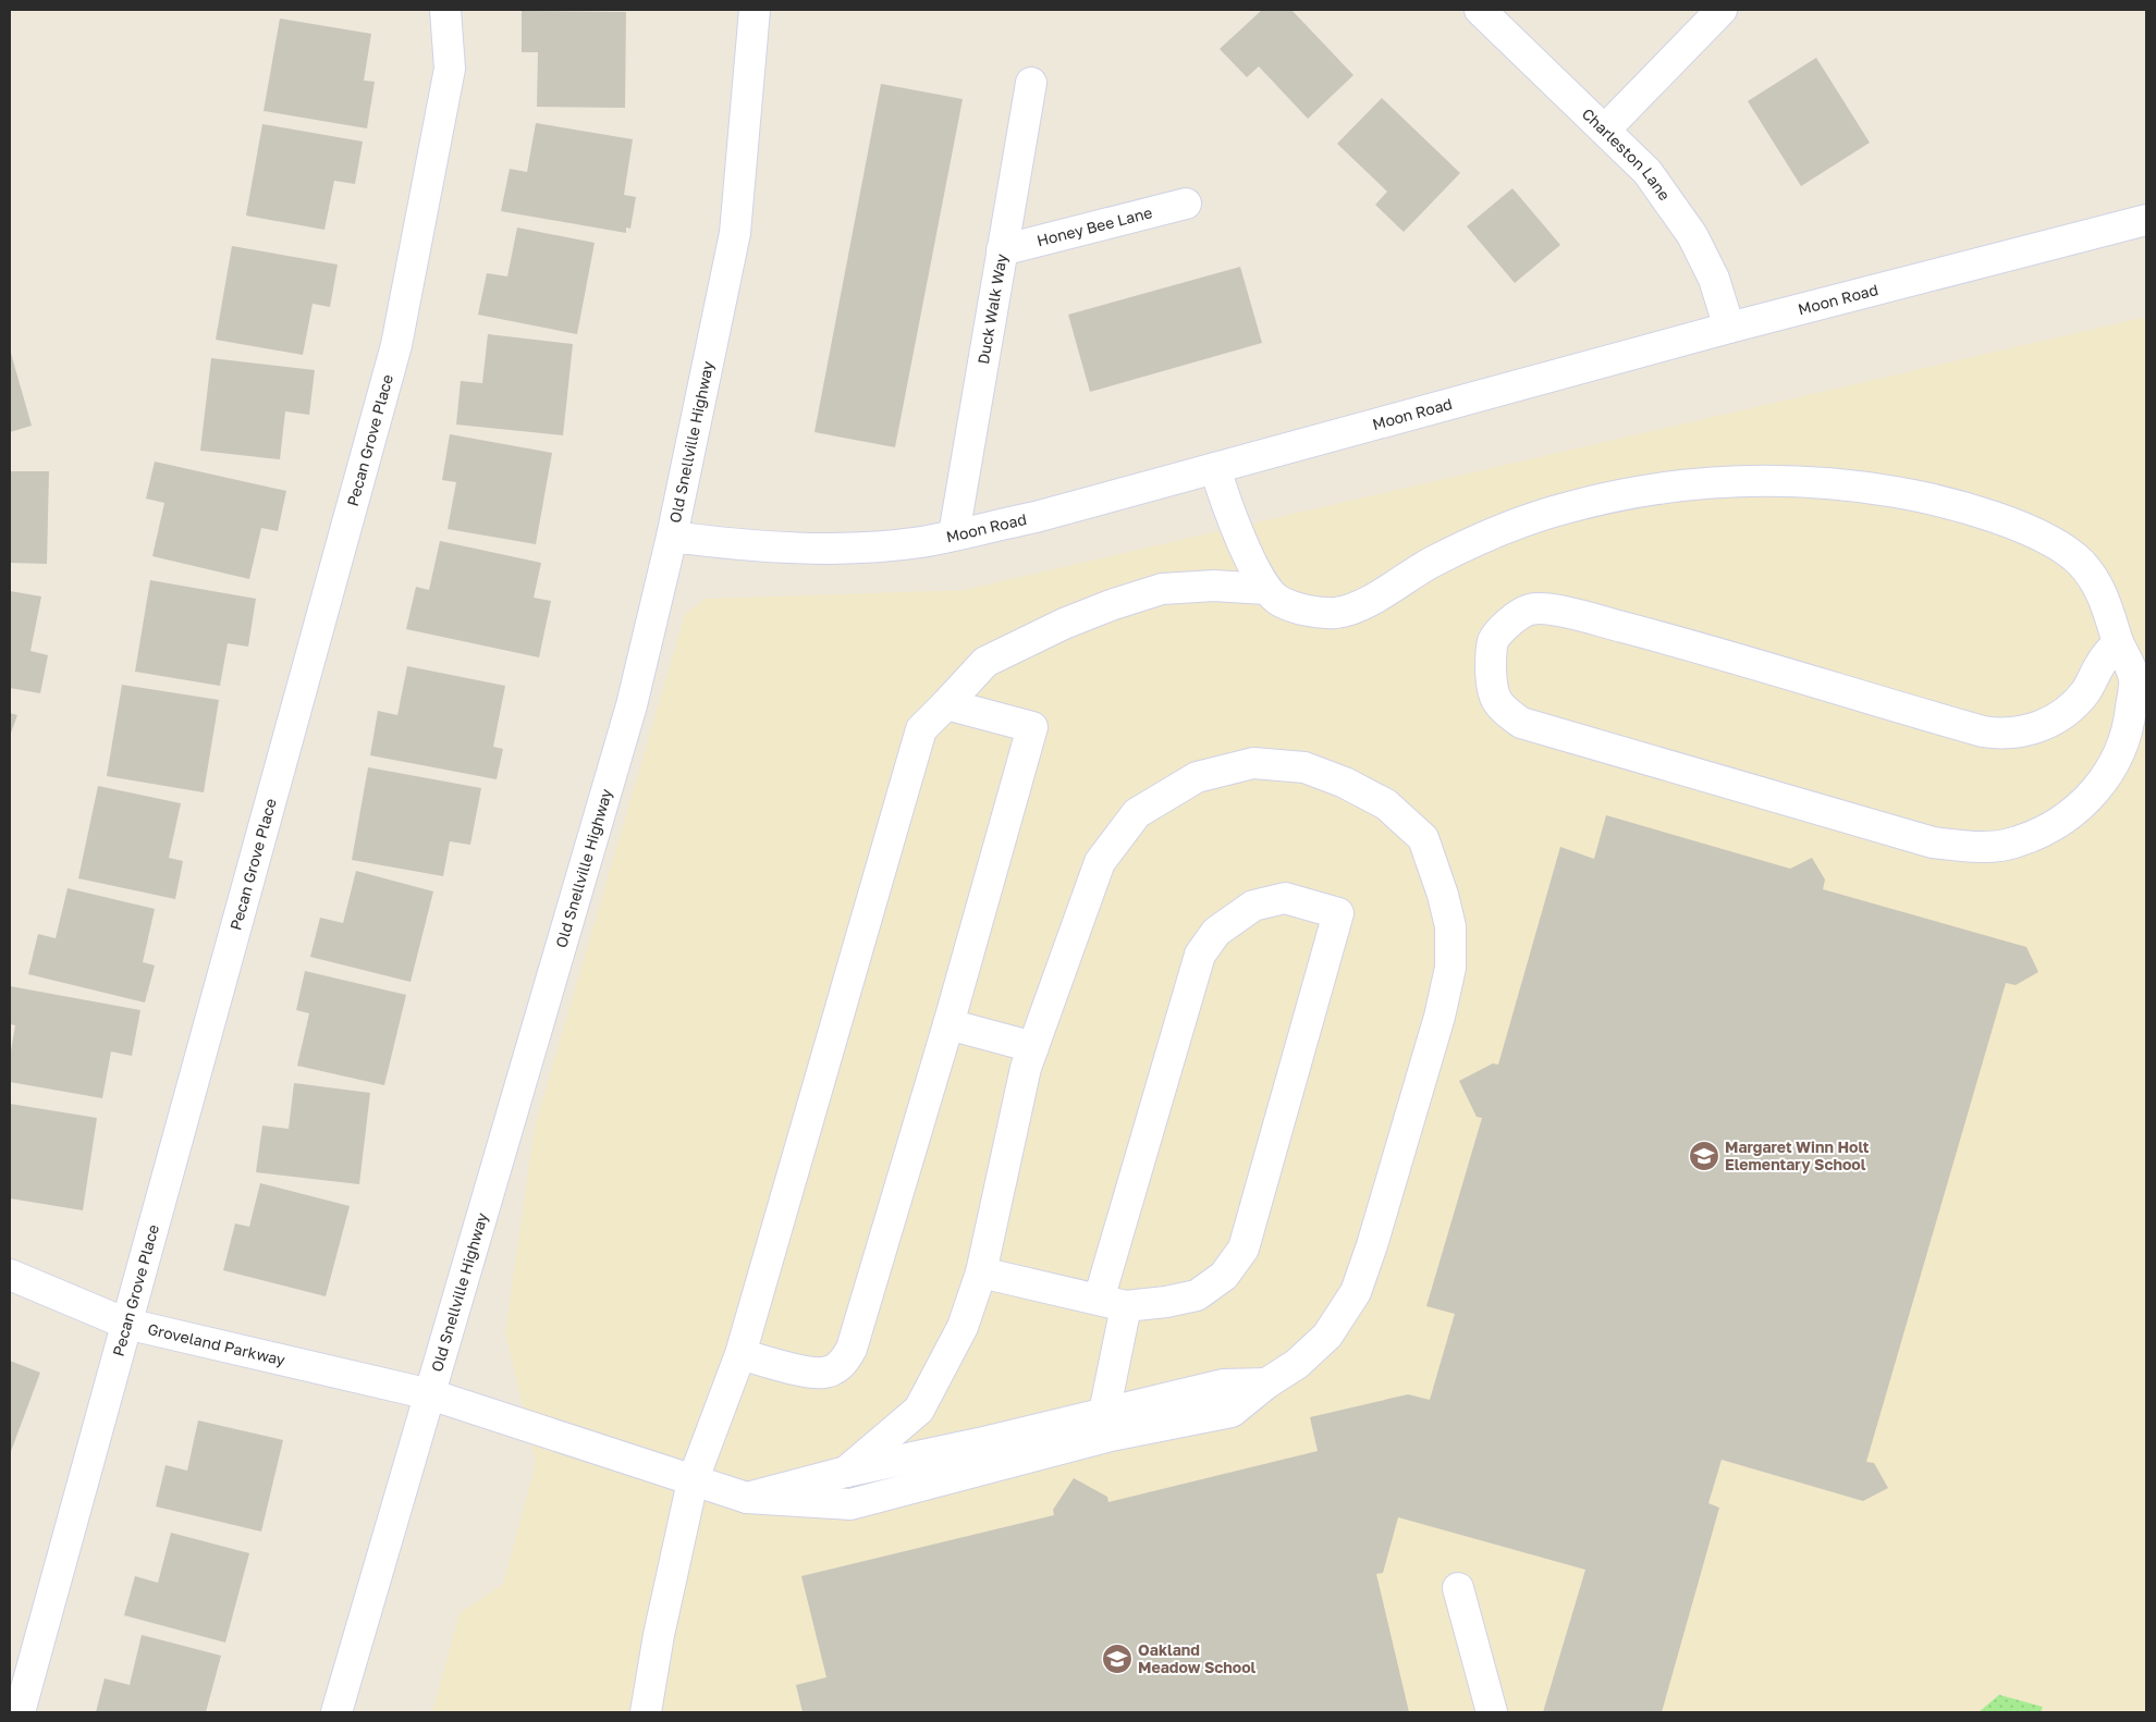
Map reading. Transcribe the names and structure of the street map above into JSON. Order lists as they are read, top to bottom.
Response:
{
  "streets": {
    "street": [
      "Charleston Lane",
      "Honey Bee Lane",
      "Moon Road",
      "Duck Walk Way",
      "Pecan Grove Place",
      "Old Snellville Highway",
      "Groveland Parkway"
    ]
  },
  "crossings": [
    ["Charleston Lane", "Moon Road"],
    ["Honey Bee Lane", "Duck Walk Way"],
    ["Moon Road", "Duck Walk Way"],
    ["Moon Road", "Old Snellville Highway"],
    ["Pecan Grove Place", "Groveland Parkway"],
    ["Old Snellville Highway", "Groveland Parkway"]
  ],
  "places": {
    "school or university": ["Margaret Winn Holt Elementary School", "Oakland Meadow School"]
  }
}
